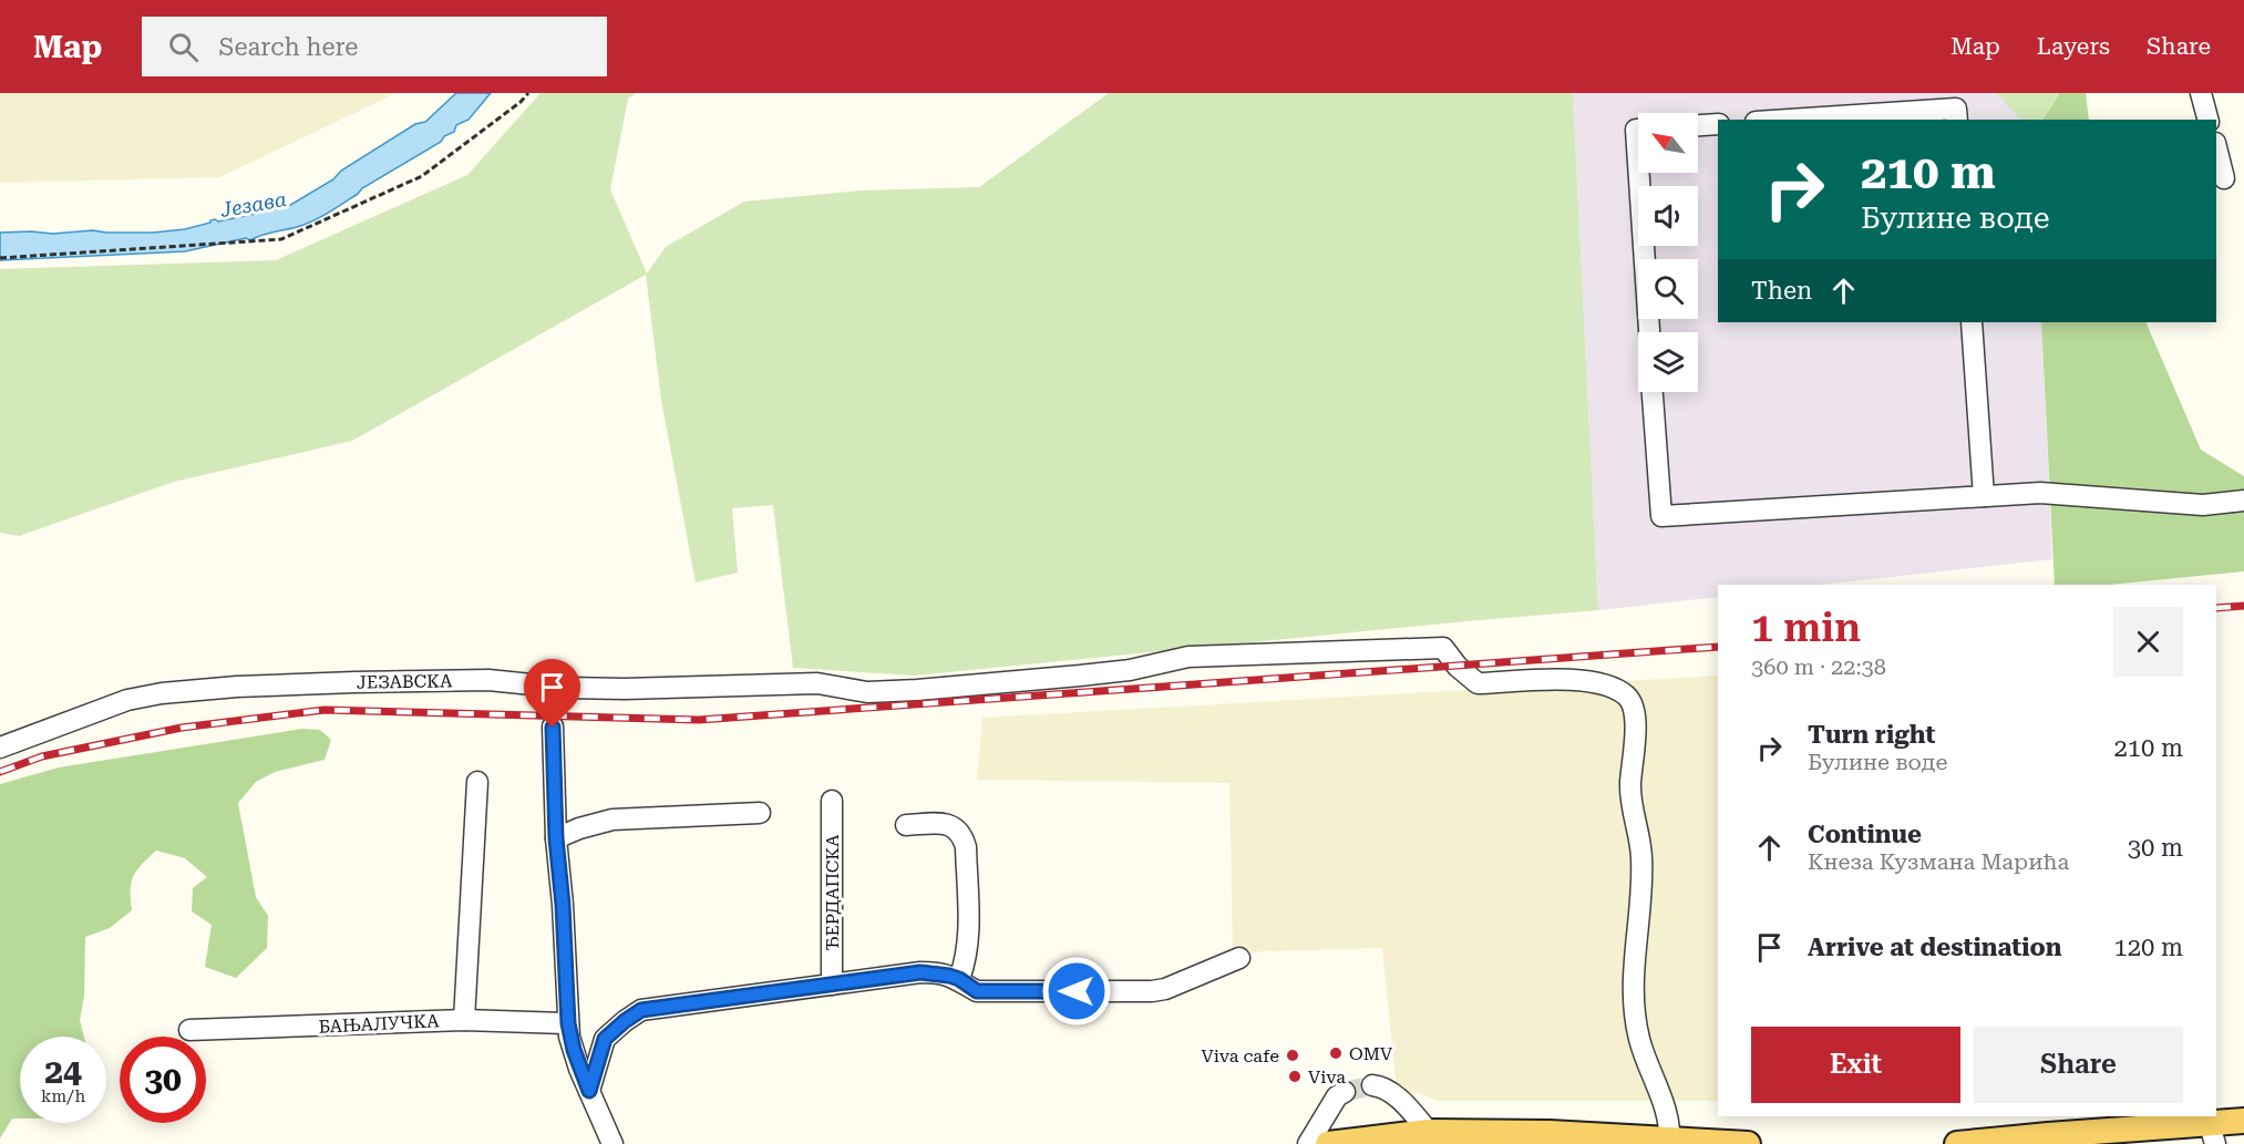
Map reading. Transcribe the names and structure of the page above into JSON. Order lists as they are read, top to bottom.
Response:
{
  "streets": {
    "street": ["ЈЕЗАВСКА", "ЂЕРДАПСКА", "БАЊАЛУЧКА"]
  },
  "water": ["Језава"],
  "places": ["OMV", "Viva cafe", "Viva"],
  "north": "top left",
  "page": {
    "header": "Map",
    "search": "Search here",
    "nav": ["Map", "Layers", "Share"],
    "turn": ["210 m", "Булине воде"],
    "then": "Then",
    "heading": ["1 min", "360 m · 22:38"],
    "list": [
      {
        "name": "Turn right",
        "note": "Булине воде",
        "value": "210 m"
      },
      {
        "name": "Continue",
        "note": "Кнеза Кузмана Марића",
        "value": "30 m"
      },
      {
        "name": "Arrive at destination",
        "value": "120 m"
      }
    ],
    "buttons": ["Exit", "Share"],
    "speed": "24 km/h",
    "limit": "30"
  }
}
